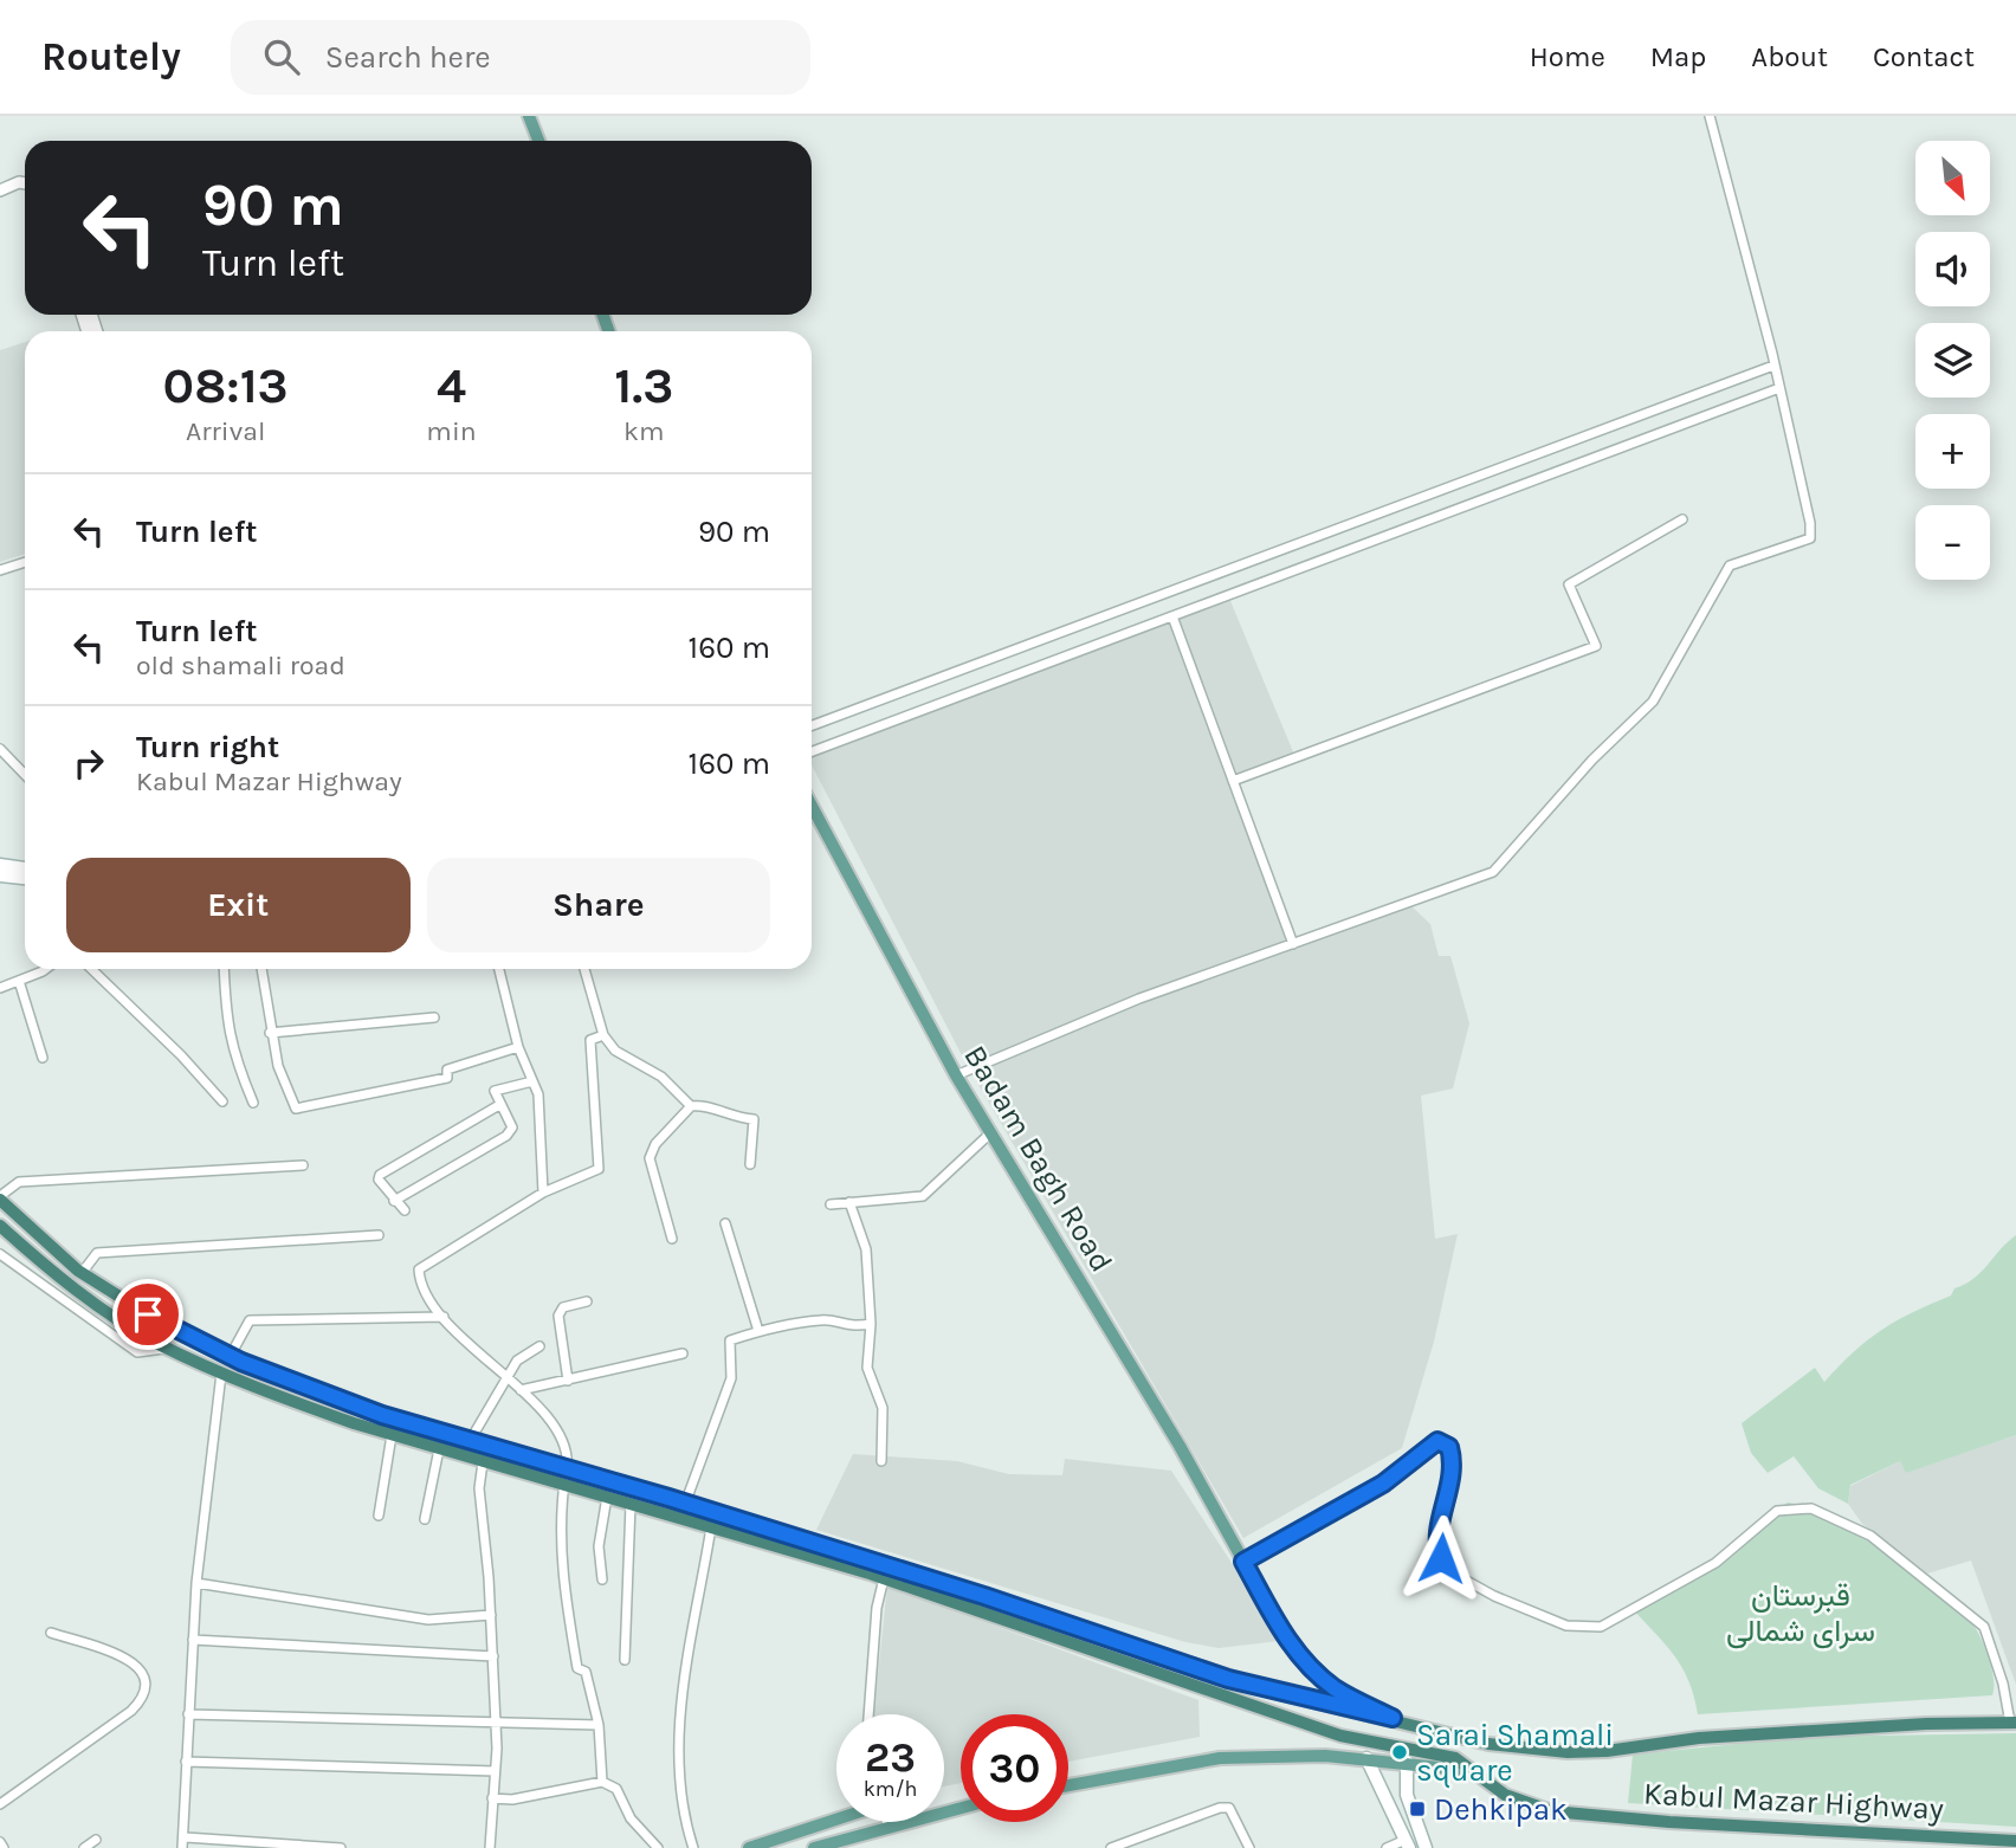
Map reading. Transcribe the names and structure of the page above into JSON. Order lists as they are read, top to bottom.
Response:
{
  "streets": {
    "highway": ["Kabul Mazar Highway"],
    "main road": ["Badam Bagh Road"]
  },
  "crossings": [
    ["Badam Bagh Road", "Kabul Mazar Highway"]
  ],
  "parks": ["قبرستان سرای شمالی"],
  "places": {
    "other": ["Sarai Shamali square"],
    "transit": ["Dehkipak"]
  },
  "north": "bottom right",
  "page": {
    "header": "Routely",
    "search": "Search here",
    "nav": [
      "Home",
      "Map",
      "About",
      "Contact"
    ],
    "map_buttons": ["+", "−"],
    "turn": ["90 m", "Turn left"],
    "eta": [
      "08:13",
      "Arrival",
      "4",
      "min",
      "1.3",
      "km"
    ],
    "list": [
      {
        "name": "Turn left",
        "value": "90 m"
      },
      {
        "name": "Turn left",
        "note": "old shamali road",
        "value": "160 m"
      },
      {
        "name": "Turn right",
        "note": "Kabul Mazar Highway",
        "value": "160 m"
      }
    ],
    "buttons": ["Exit", "Share"],
    "speed": "23 km/h",
    "limit": "30"
  }
}
